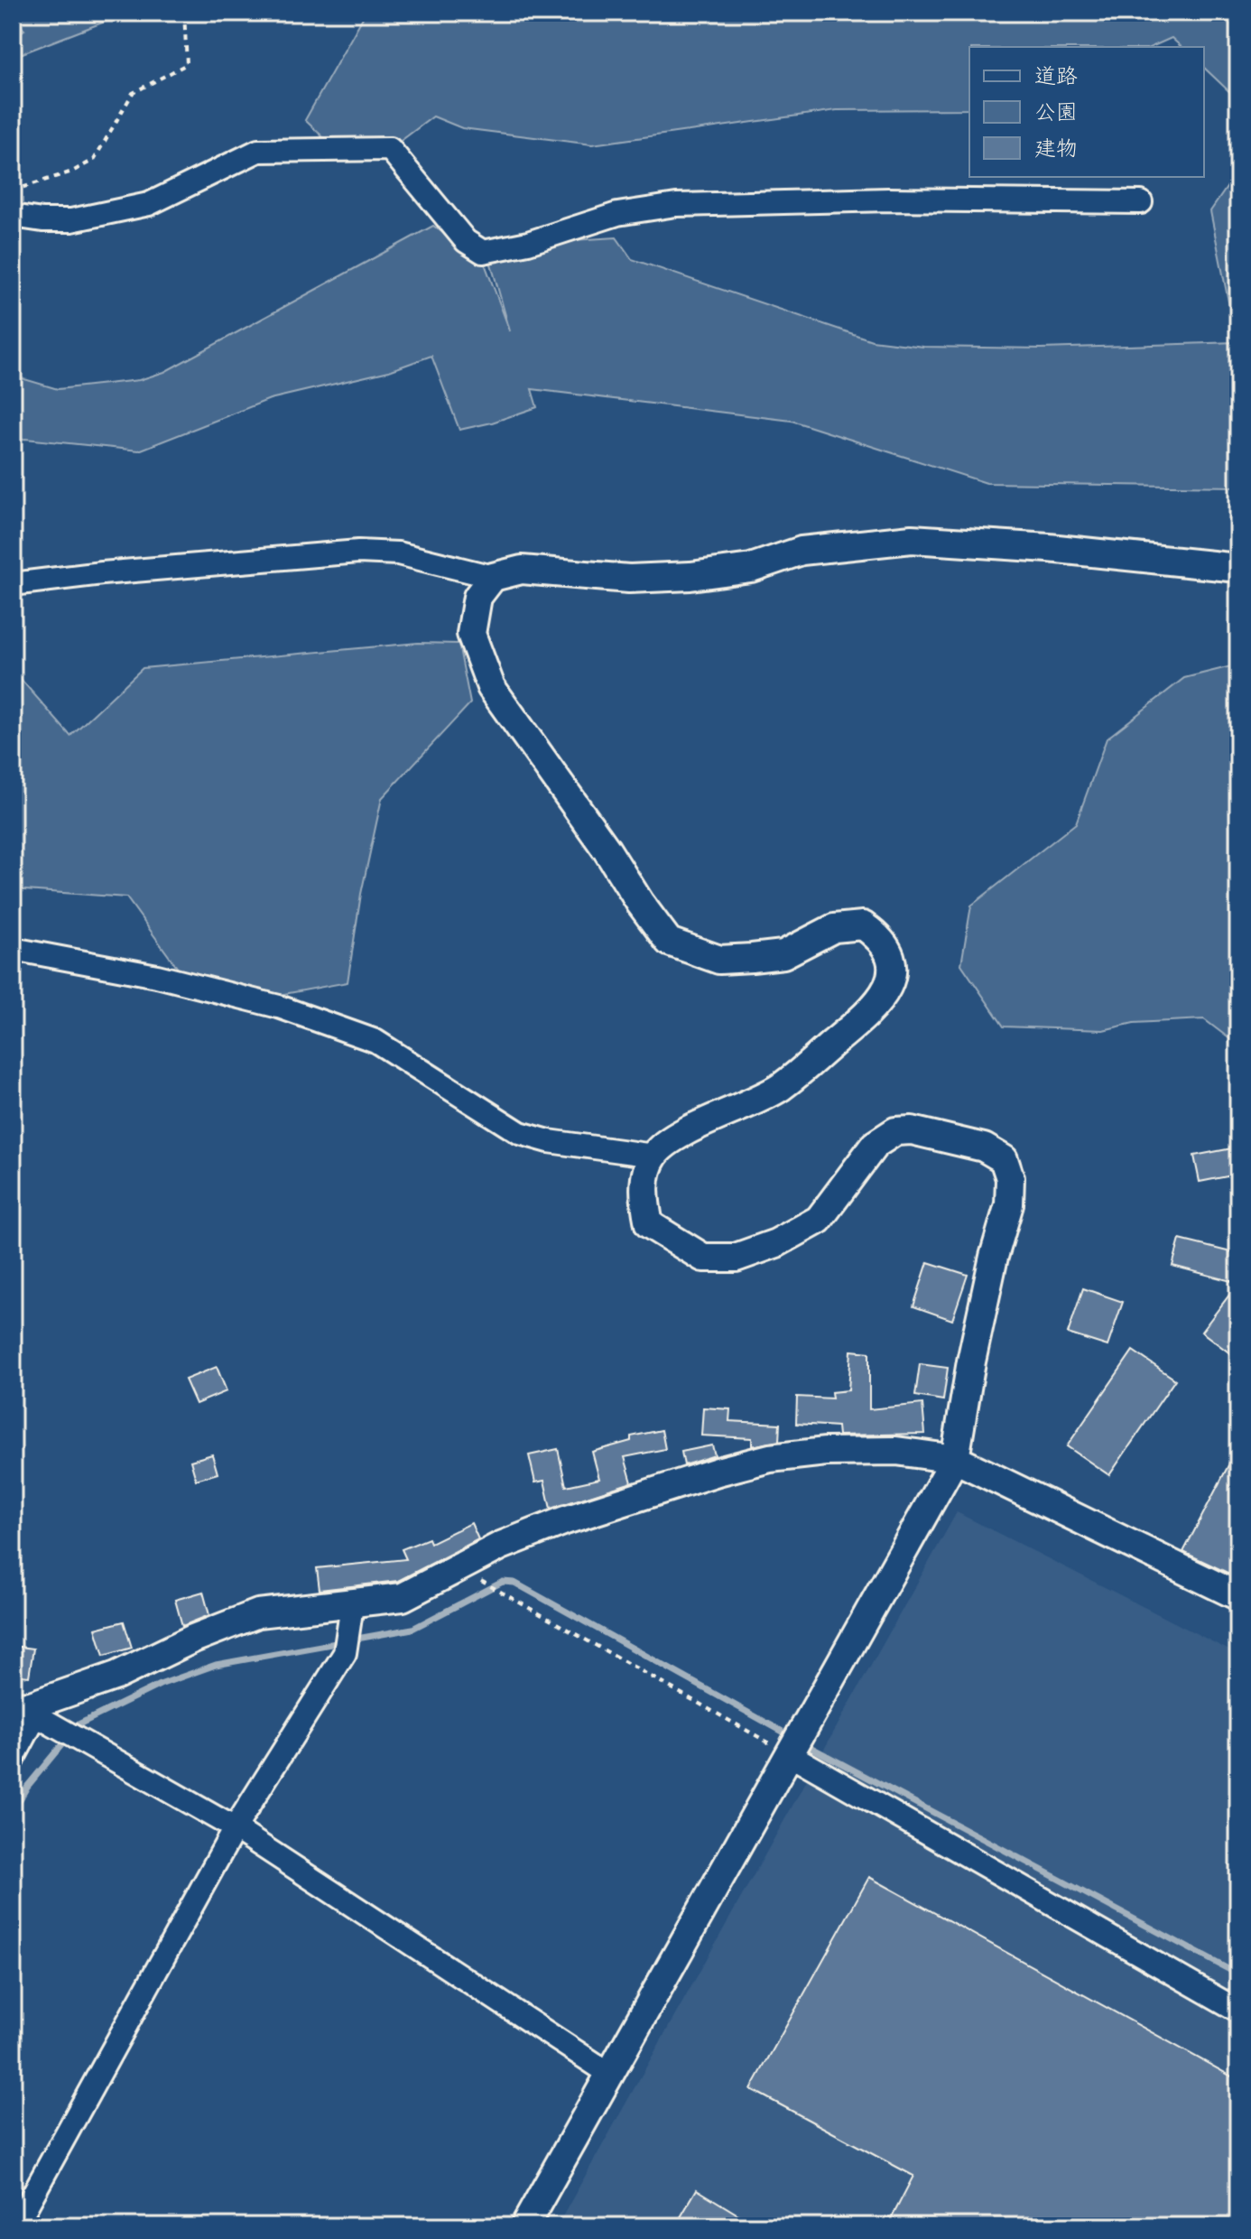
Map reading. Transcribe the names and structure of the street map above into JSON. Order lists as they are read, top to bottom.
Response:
{
  "legend": ["道路", "公園", "建物"]
}
